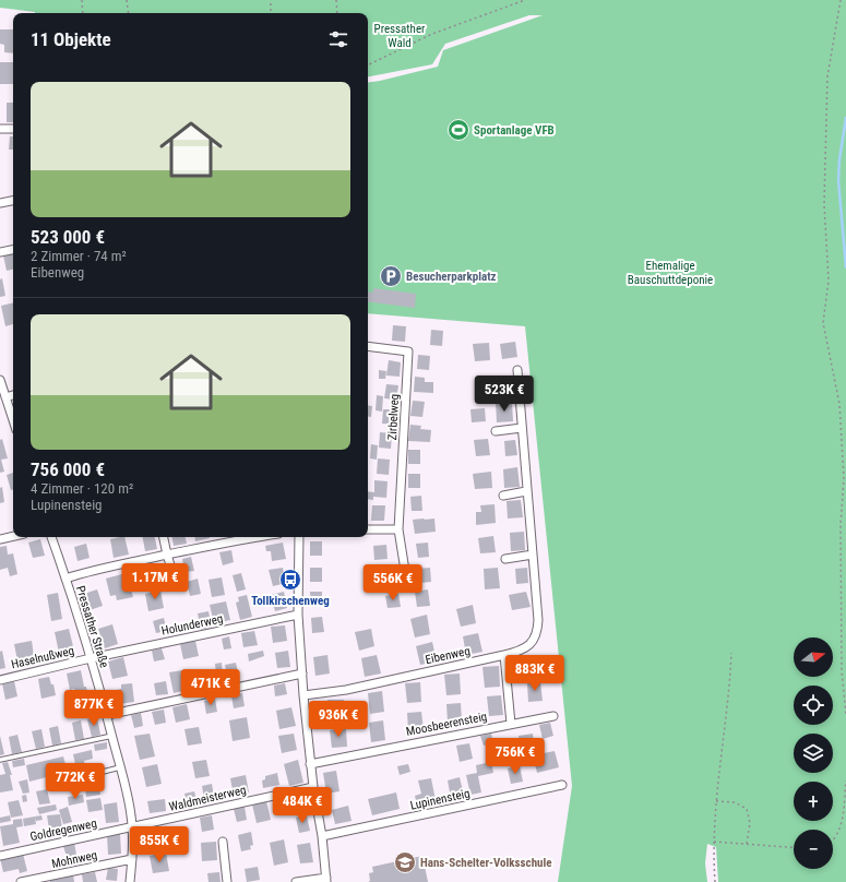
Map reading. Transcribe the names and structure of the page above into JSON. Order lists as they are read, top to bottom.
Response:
{
  "streets": {
    "street": [
      "Zirbelweg",
      "Holunderweg",
      "Pressather Straße",
      "Eibenweg",
      "Haselnußweg",
      "Moosbeerensteig",
      "Waldmeisterweg",
      "Lupinensteig",
      "Goldregenweg",
      "Mohnweg"
    ]
  },
  "crossings": [
    ["Holunderweg", "Pressather Straße"],
    ["Holunderweg", "Haselnußweg"],
    ["Pressather Straße", "Haselnußweg"],
    ["Pressather Straße", "Waldmeisterweg"],
    ["Pressather Straße", "Goldregenweg"],
    ["Pressather Straße", "Mohnweg"],
    ["Waldmeisterweg", "Goldregenweg"]
  ],
  "parks": ["Pressather Wald", "Ehemalige Bauschuttdeponie"],
  "places": {
    "sports": ["Sportanlage VFB"],
    "parking": ["Besucherparkplatz"],
    "bus stop": ["Tollkirschenweg"],
    "school or university": ["Hans-Schelter-Volksschule"]
  },
  "north": "right",
  "page": {
    "heading": "11 Objekte",
    "list": [
      {
        "name": "523 000 €",
        "note": "2 Zimmer · 74 m² · Eibenweg"
      },
      {
        "name": "756 000 €",
        "note": "4 Zimmer · 120 m² · Lupinensteig"
      }
    ],
    "price": [
      "523K €",
      "1.17M €",
      "556K €",
      "883K €",
      "471K €",
      "877K €",
      "936K €",
      "756K €",
      "772K €",
      "484K €",
      "855K €"
    ],
    "map_buttons": ["+", "−"]
  }
}
